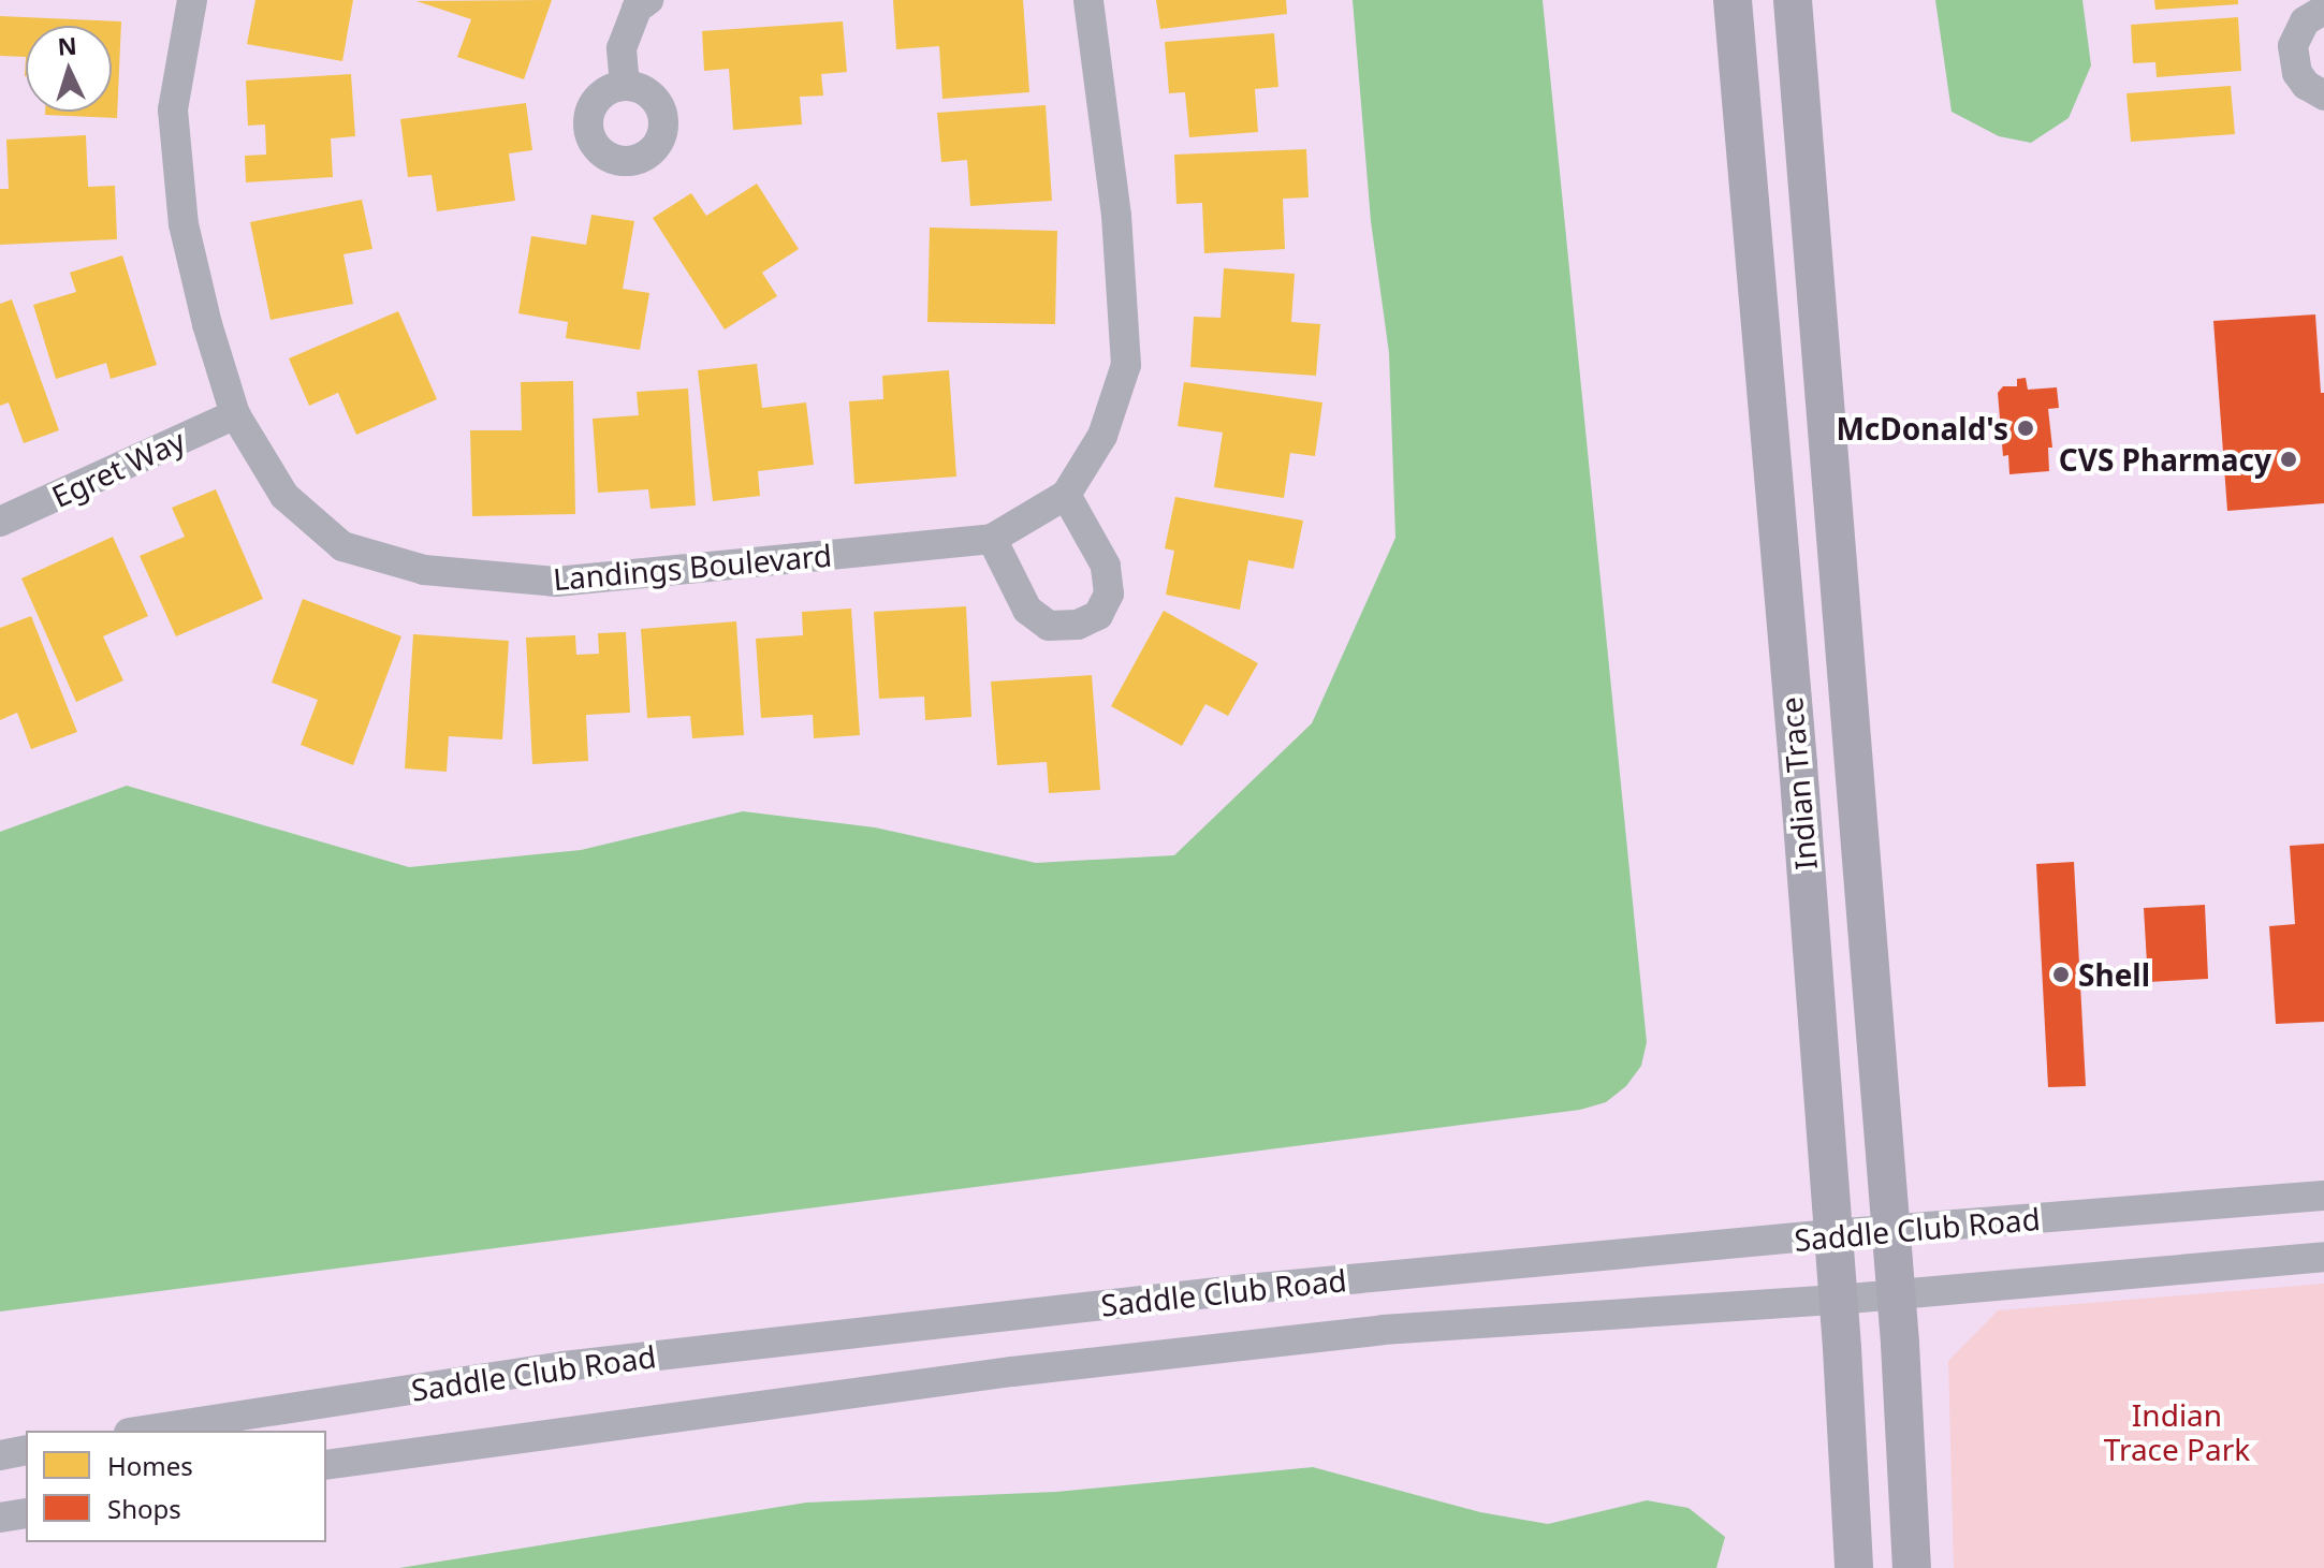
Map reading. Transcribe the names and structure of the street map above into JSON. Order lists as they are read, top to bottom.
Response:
{
  "streets": {
    "main road": ["Indian Trace"],
    "street": ["Egret Way", "Landings Boulevard", "Saddle Club Road"]
  },
  "crossings": [
    ["Egret Way", "Landings Boulevard"],
    ["Indian Trace", "Saddle Club Road"]
  ],
  "parks": ["Indian Trace Park"],
  "places": ["McDonald's", "CVS Pharmacy", "Shell"],
  "legend": ["Homes", "Shops"],
  "north": "top"
}
